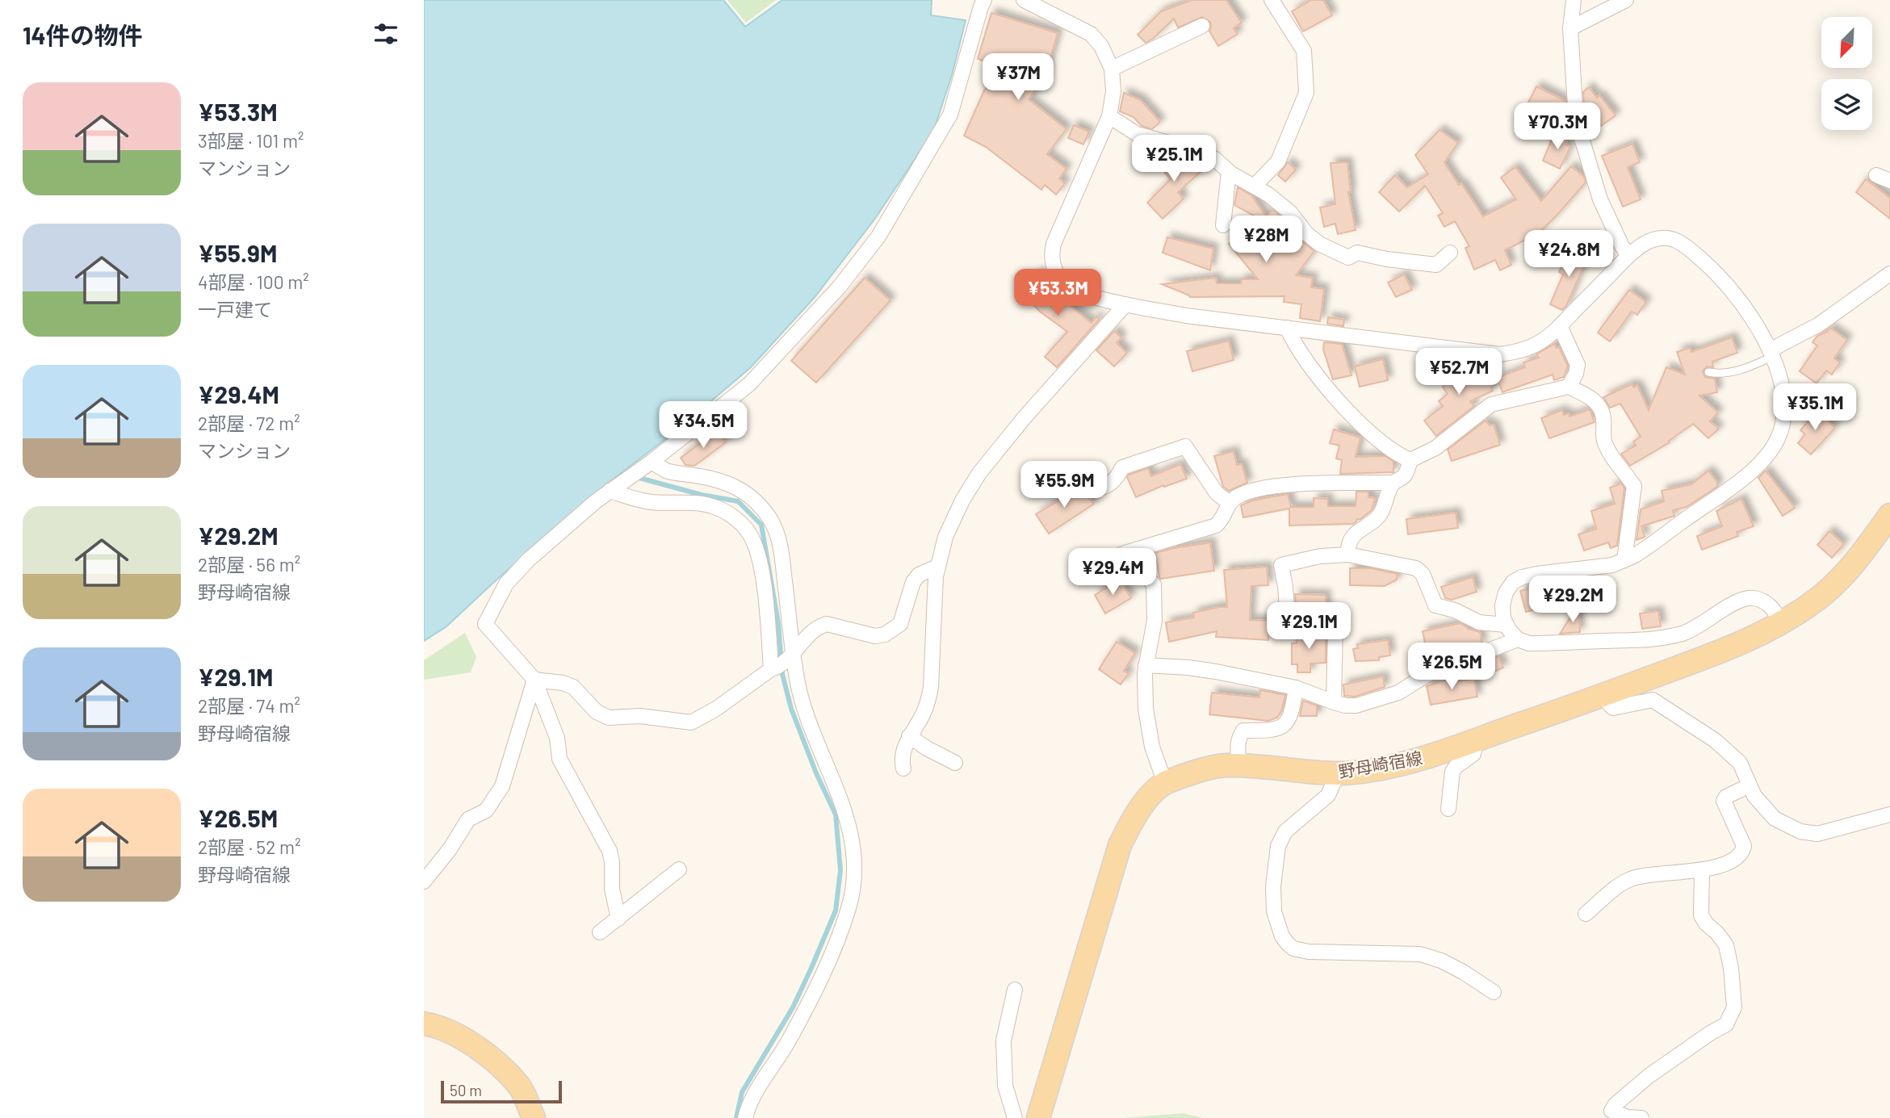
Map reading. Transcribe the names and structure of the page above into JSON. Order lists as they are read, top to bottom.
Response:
{
  "streets": {
    "main road": ["野母崎宿線"]
  },
  "scale_bar": "50 m",
  "north": "bottom left",
  "page": {
    "heading": "14件の物件",
    "price": [
      "¥37M",
      "¥70.3M",
      "¥25.1M",
      "¥28M",
      "¥24.8M",
      "¥53.3M",
      "¥52.7M",
      "¥35.1M",
      "¥34.5M",
      "¥55.9M",
      "¥29.4M",
      "¥29.2M",
      "¥29.1M",
      "¥26.5M"
    ],
    "list": [
      {
        "name": "¥53.3M",
        "note": "3部屋 · 101 m² · マンション"
      },
      {
        "name": "¥55.9M",
        "note": "4部屋 · 100 m² · 一戸建て"
      },
      {
        "name": "¥29.4M",
        "note": "2部屋 · 72 m² · マンション"
      },
      {
        "name": "¥29.2M",
        "note": "2部屋 · 56 m² · 野母崎宿線"
      },
      {
        "name": "¥29.1M",
        "note": "2部屋 · 74 m² · 野母崎宿線"
      },
      {
        "name": "¥26.5M",
        "note": "2部屋 · 52 m² · 野母崎宿線"
      }
    ],
    "scale": "50 m"
  }
}
